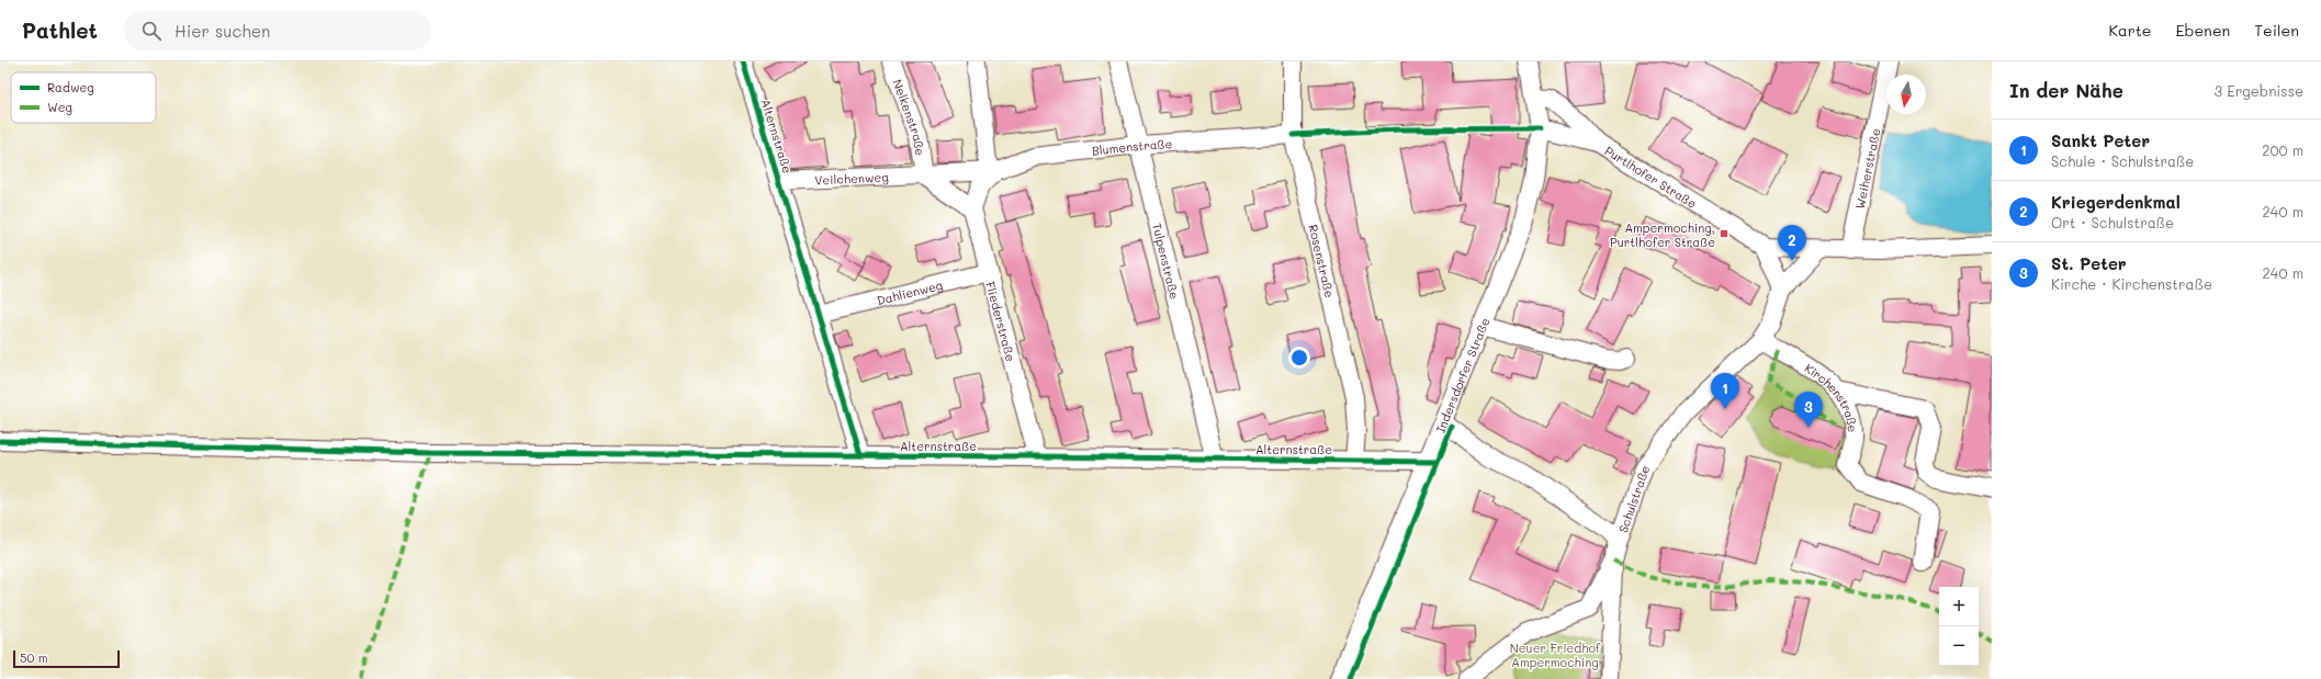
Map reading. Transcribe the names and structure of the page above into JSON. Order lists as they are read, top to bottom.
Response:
{
  "streets": {
    "street": [
      "Nelkenstraße",
      "Alternstraße",
      "Blumenstraße",
      "Weiherstraße",
      "Purtlhofer Straße",
      "Veilchenweg",
      "Tulpenstraße",
      "Rosenstraße",
      "Dahlienweg",
      "Fliederstraße",
      "Indersdorfer Straße",
      "Kirchenstraße",
      "Schulstraße"
    ]
  },
  "crossings": [
    ["Nelkenstraße", "Veilchenweg"],
    ["Alternstraße", "Veilchenweg"],
    ["Alternstraße", "Tulpenstraße"],
    ["Alternstraße", "Rosenstraße"],
    ["Alternstraße", "Fliederstraße"],
    ["Alternstraße", "Indersdorfer Straße"],
    ["Blumenstraße", "Veilchenweg"],
    ["Blumenstraße", "Tulpenstraße"],
    ["Blumenstraße", "Rosenstraße"],
    ["Blumenstraße", "Fliederstraße"],
    ["Weiherstraße", "Purtlhofer Straße"],
    ["Purtlhofer Straße", "Indersdorfer Straße"],
    ["Purtlhofer Straße", "Schulstraße"],
    ["Dahlienweg", "Fliederstraße"],
    ["Kirchenstraße", "Schulstraße"]
  ],
  "parks": ["Neuer Friedhof Ampermoching"],
  "places": {
    "transit": ["Ampermoching, Purtlhofer Straße"]
  },
  "legend": ["Radweg", "Weg"],
  "scale_bar": "50 m",
  "north": "bottom",
  "page": {
    "header": "Pathlet",
    "search": "Hier suchen",
    "nav": ["Karte", "Ebenen", "Teilen"],
    "heading": ["In der Nähe", "3 Ergebnisse"],
    "list": [
      {
        "mark": "1",
        "name": "Sankt Peter",
        "note": "Schule · Schulstraße",
        "value": "200 m"
      },
      {
        "mark": "2",
        "name": "Kriegerdenkmal",
        "note": "Ort · Schulstraße",
        "value": "240 m"
      },
      {
        "mark": "3",
        "name": "St. Peter",
        "note": "Kirche · Kirchenstraße",
        "value": "240 m"
      }
    ],
    "pins": ["2", "1", "3"],
    "map_buttons": ["+", "−"],
    "scale": "50 m"
  }
}
